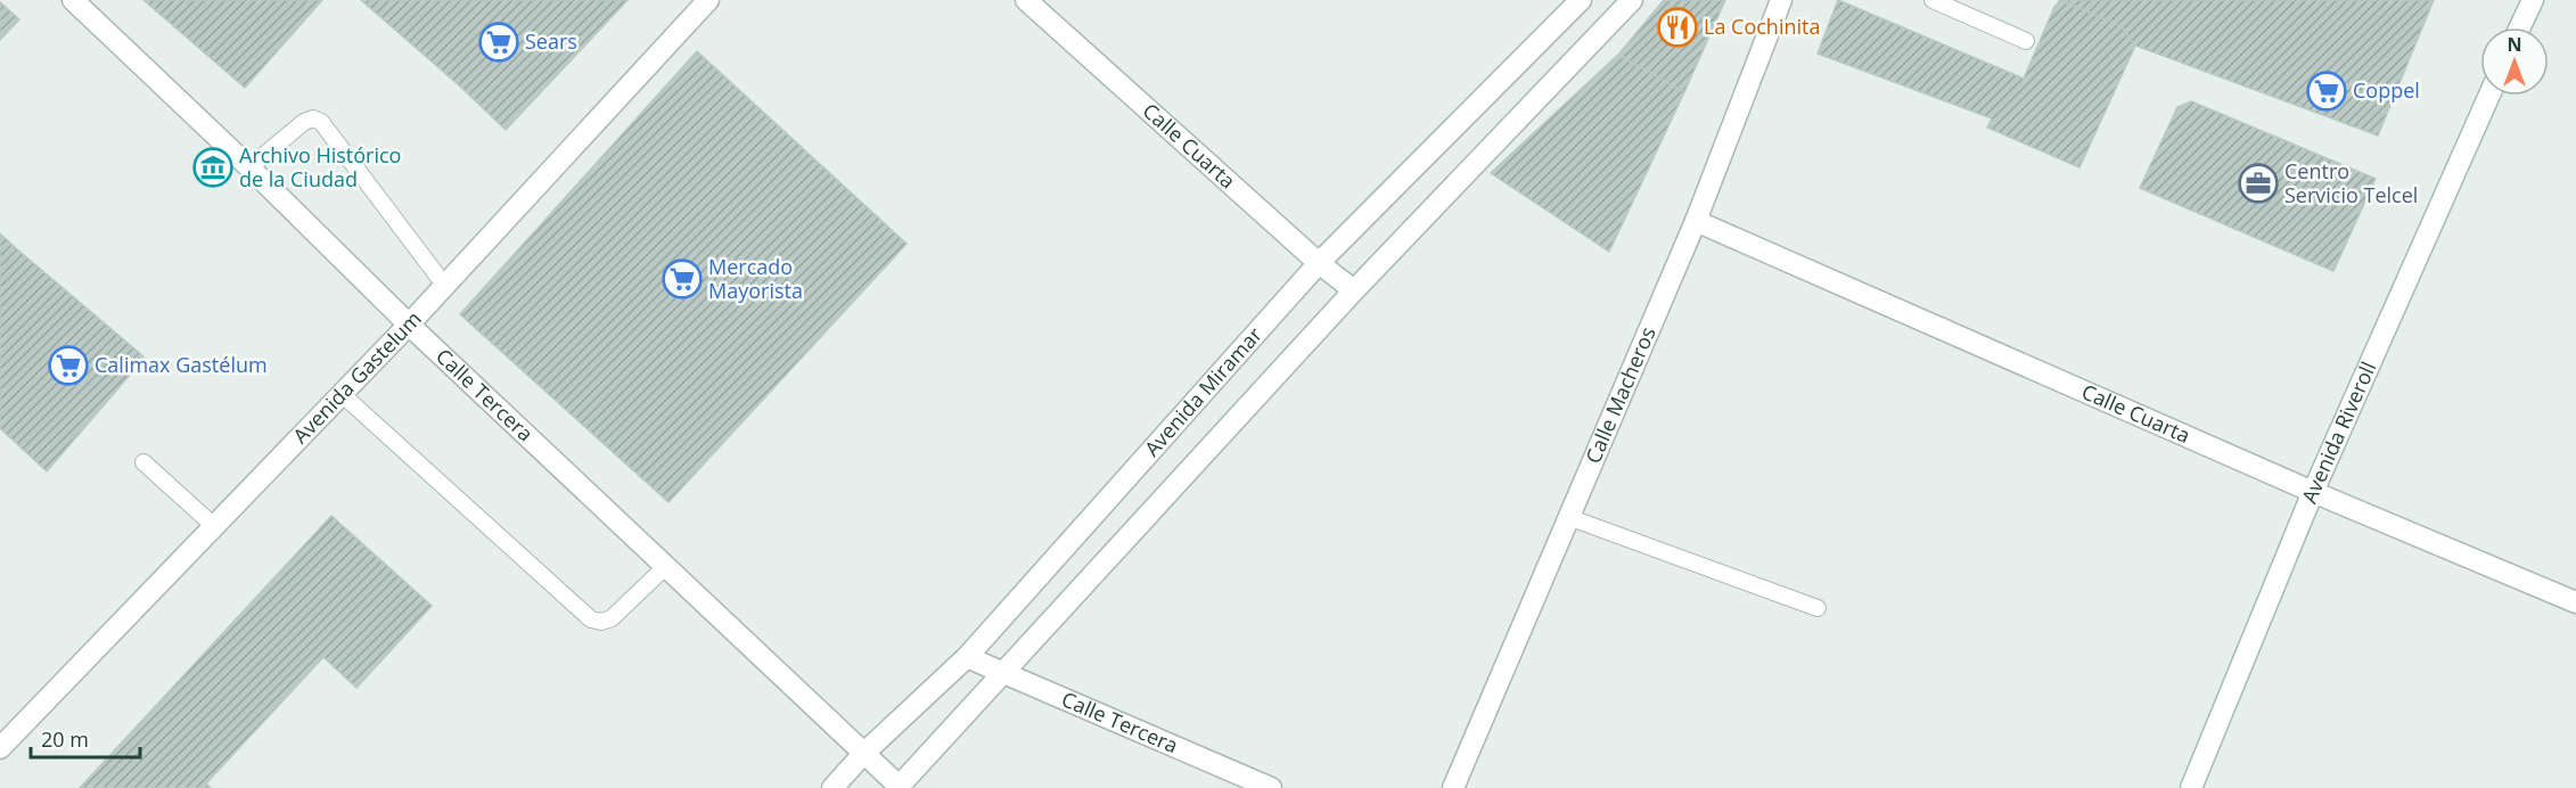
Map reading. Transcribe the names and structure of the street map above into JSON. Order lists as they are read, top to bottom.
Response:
{
  "streets": {
    "street": [
      "Calle Cuarta",
      "Avenida Gastelum",
      "Avenida Miramar",
      "Calle Tercera",
      "Calle Macheros",
      "Avenida Riveroll"
    ]
  },
  "crossings": [
    ["Calle Cuarta", "Avenida Miramar"],
    ["Calle Cuarta", "Calle Macheros"],
    ["Calle Cuarta", "Avenida Riveroll"],
    ["Avenida Gastelum", "Calle Tercera"],
    ["Avenida Miramar", "Calle Tercera"]
  ],
  "places": {
    "restaurant": ["La Cochinita"],
    "supermarket": [
      "Sears",
      "Coppel",
      "Mercado Mayorista",
      "Calimax Gastélum"
    ],
    "museum": ["Archivo Histórico de la Ciudad"],
    "office": ["Centro Servicio Telcel"]
  },
  "scale_bar": "20 m",
  "north": "top"
}
